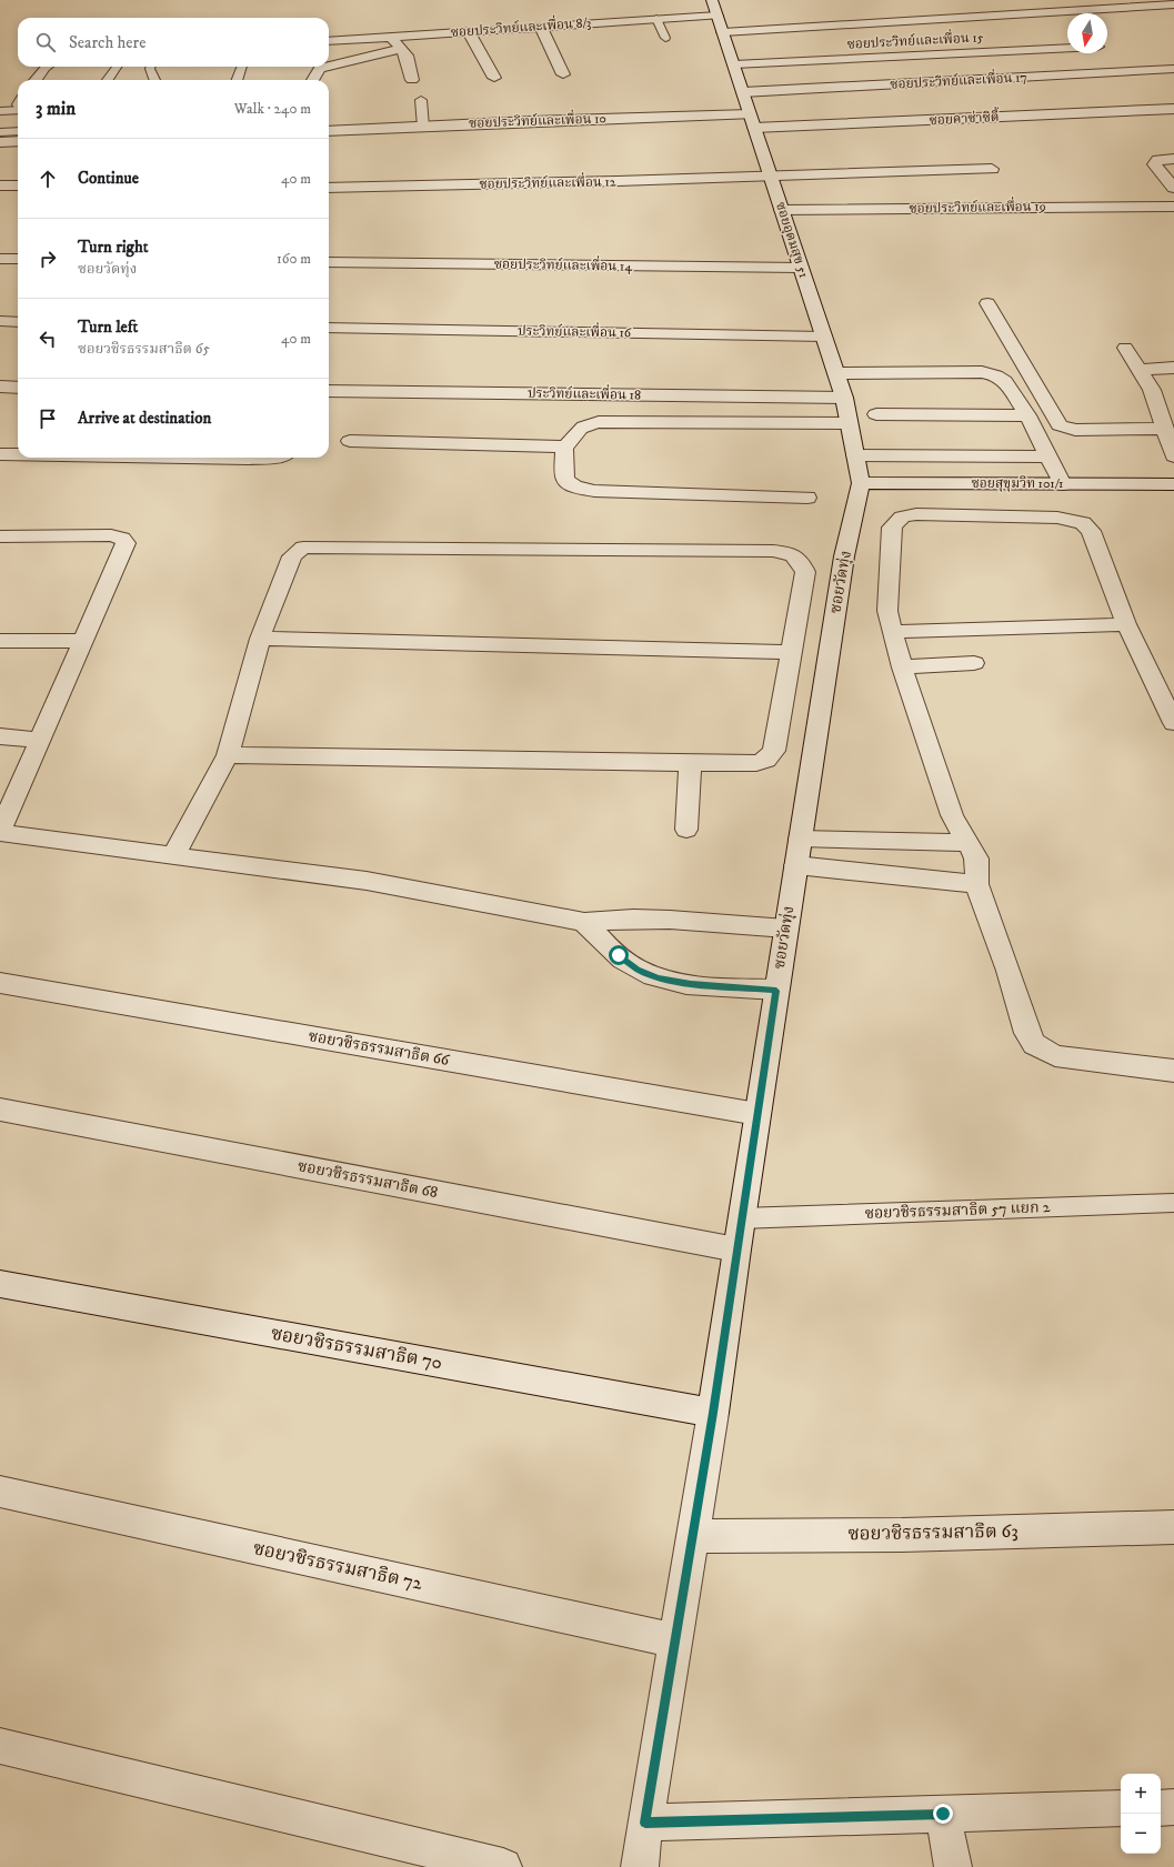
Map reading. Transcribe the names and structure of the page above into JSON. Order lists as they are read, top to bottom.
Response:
{
  "streets": {
    "street": [
      "ซอยประวิทย์และเพื่อน 8/3",
      "ซอยประวิทย์และเพื่อน 15",
      "ซอยประวิทย์และเพื่อน 17",
      "ซอยคาซ่าซิตี้",
      "ซอยประวิทย์และเพื่อน 10",
      "ซอยประวิทย์และเพื่อน 12",
      "ซอยประวิทย์และเพื่อน 19",
      "ซอยอุดมสุข 51",
      "ซอยประวิทย์และเพื่อน 14",
      "ประวิทย์และเพื่อน 16",
      "ประวิทย์และเพื่อน 18",
      "ซอยสุขุมวิท 101/1",
      "ซอยวัดทุ่ง",
      "ซอยวชิรธรรมสาธิต 66",
      "ซอยวชิรธรรมสาธิต 68",
      "ซอยวชิรธรรมสาธิต 70",
      "ซอยวชิรธรรมสาธิต 63",
      "ซอยวชิรธรรมสาธิต 72"
    ],
    "lane": ["ซอยวชิรธรรมสาธิต 57 แยก 2"]
  },
  "crossings": [
    ["ซอยประวิทย์และเพื่อน 8/3", "ซอยอุดมสุข 51"],
    ["ซอยประวิทย์และเพื่อน 15", "ซอยอุดมสุข 51"],
    ["ซอยประวิทย์และเพื่อน 17", "ซอยอุดมสุข 51"],
    ["ซอยคาซ่าซิตี้", "ซอยประวิทย์และเพื่อน 10"],
    ["ซอยคาซ่าซิตี้", "ซอยอุดมสุข 51"],
    ["ซอยประวิทย์และเพื่อน 10", "ซอยอุดมสุข 51"],
    ["ซอยประวิทย์และเพื่อน 12", "ซอยอุดมสุข 51"],
    ["ซอยประวิทย์และเพื่อน 19", "ซอยอุดมสุข 51"],
    ["ซอยอุดมสุข 51", "ซอยประวิทย์และเพื่อน 14"],
    ["ซอยอุดมสุข 51", "ประวิทย์และเพื่อน 16"],
    ["ซอยอุดมสุข 51", "ประวิทย์และเพื่อน 18"],
    ["ซอยอุดมสุข 51", "ซอยสุขุมวิท 101/1"],
    ["ซอยอุดมสุข 51", "ซอยวัดทุ่ง"],
    ["ซอยสุขุมวิท 101/1", "ซอยวัดทุ่ง"],
    ["ซอยวัดทุ่ง", "ซอยวชิรธรรมสาธิต 66"],
    ["ซอยวัดทุ่ง", "ซอยวชิรธรรมสาธิต 68"],
    ["ซอยวัดทุ่ง", "ซอยวชิรธรรมสาธิต 57 แยก 2"],
    ["ซอยวัดทุ่ง", "ซอยวชิรธรรมสาธิต 70"],
    ["ซอยวัดทุ่ง", "ซอยวชิรธรรมสาธิต 63"],
    ["ซอยวัดทุ่ง", "ซอยวชิรธรรมสาธิต 72"]
  ],
  "north": "bottom",
  "page": {
    "search": "Search here",
    "heading": ["3 min", "Walk · 240 m"],
    "list": [
      ["Continue", "40 m"],
      ["Turn right", "ซอยวัดทุ่ง", "160 m"],
      ["Turn left", "ซอยวชิรธรรมสาธิต 65", "40 m"],
      "Arrive at destination"
    ],
    "map_buttons": ["+", "−"]
  }
}
